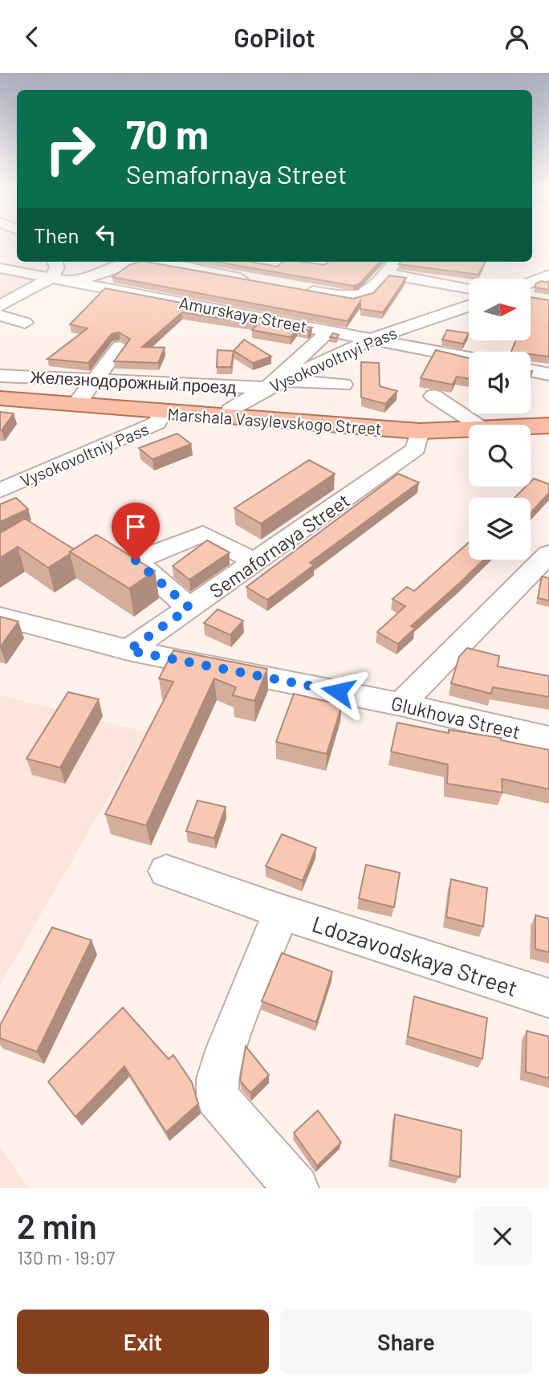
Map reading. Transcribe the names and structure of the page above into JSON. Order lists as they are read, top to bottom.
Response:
{
  "streets": {
    "main road": ["Marshala Vasylevskogo Street"],
    "street": [
      "Amurskaya Street",
      "Vysokovoltnyi Pass",
      "Железнодорожный проезд",
      "Vysokovoltniy Pass",
      "Semafornaya Street",
      "Glukhova Street",
      "Ldozavodskaya Street"
    ]
  },
  "crossings": [
    ["Amurskaya Street", "Vysokovoltnyi Pass"],
    ["Vysokovoltnyi Pass", "Железнодорожный проезд"],
    ["Vysokovoltnyi Pass", "Marshala Vasylevskogo Street"],
    ["Marshala Vasylevskogo Street", "Vysokovoltniy Pass"],
    ["Marshala Vasylevskogo Street", "Semafornaya Street"],
    ["Semafornaya Street", "Glukhova Street"]
  ],
  "north": "right",
  "page": {
    "header": "GoPilot",
    "turn": ["70 m", "Semafornaya Street"],
    "then": "Then",
    "heading": ["2 min", "130 m · 19:07"],
    "buttons": ["Exit", "Share"]
  }
}
